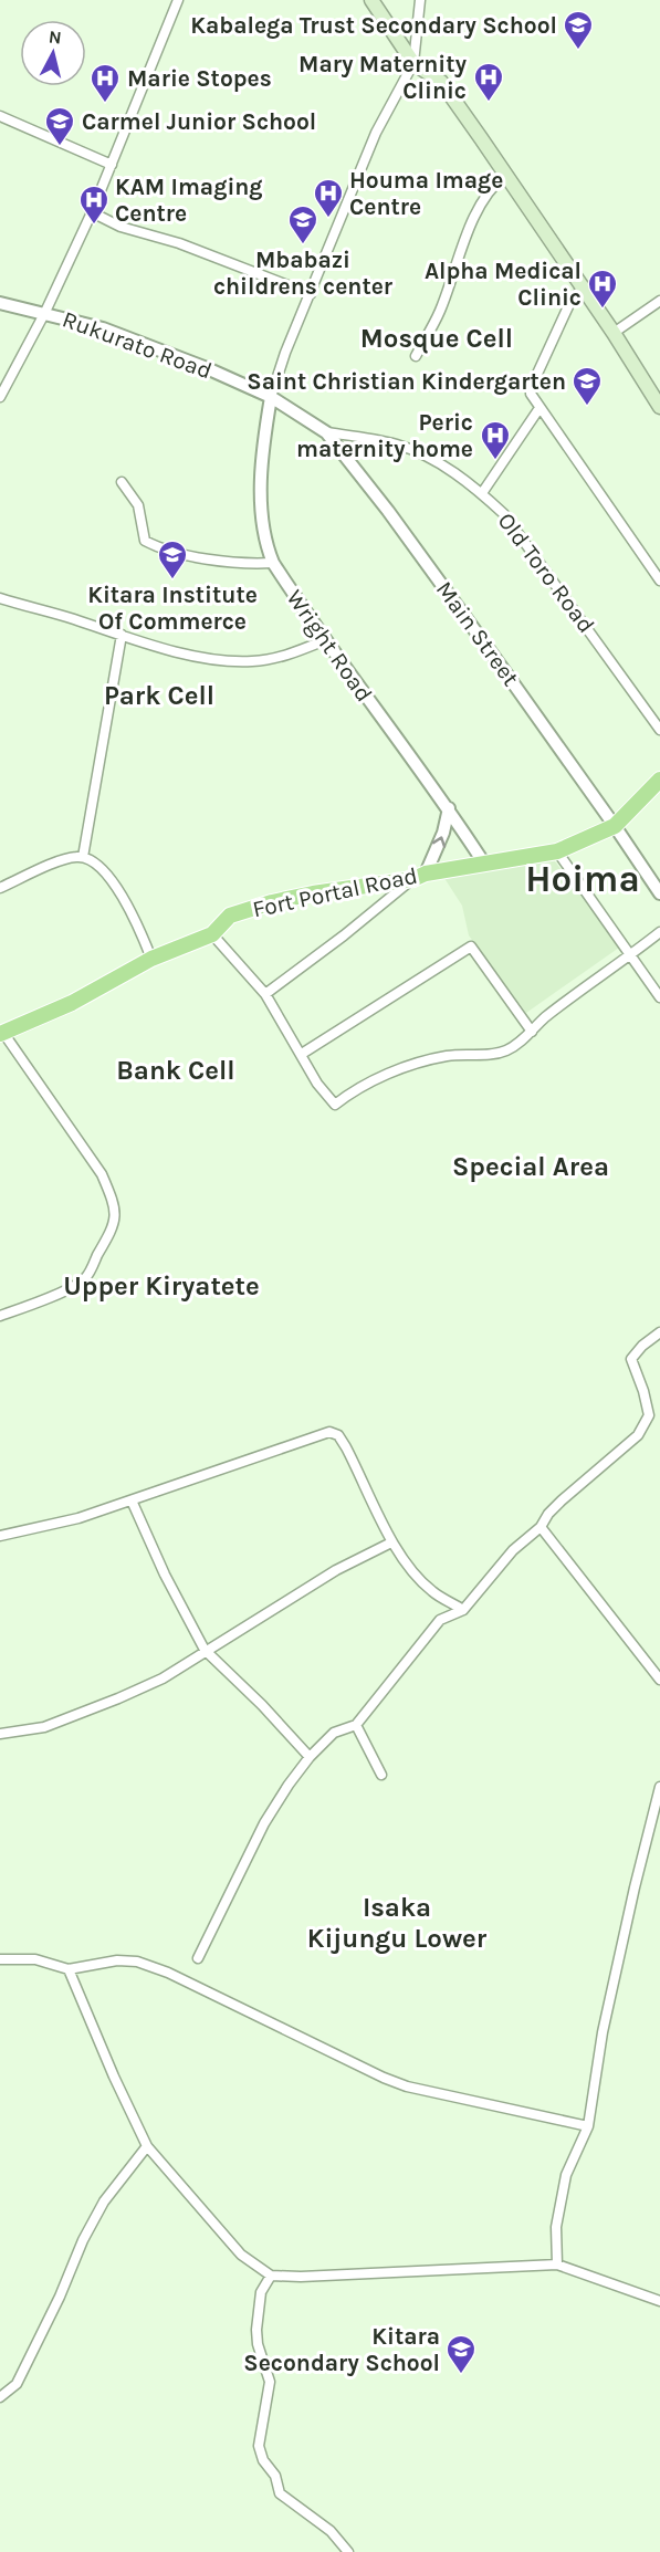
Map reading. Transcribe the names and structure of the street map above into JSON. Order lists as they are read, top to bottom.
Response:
{
  "streets": {
    "main road": ["Fort Portal Road"],
    "street": [
      "Rukurato Road",
      "Old Toro Road",
      "Main Street",
      "Wright Road"
    ]
  },
  "crossings": [
    ["Rukurato Road", "Main Street"],
    ["Rukurato Road", "Wright Road"],
    ["Old Toro Road", "Main Street"],
    ["Main Street", "Wright Road"],
    ["Main Street", "Fort Portal Road"],
    ["Wright Road", "Fort Portal Road"]
  ],
  "districts": [
    "Mosque Cell",
    "Park Cell",
    "Hoima",
    "Bank Cell",
    "Special Area",
    "Upper Kiryatete",
    "Isaka Kijungu Lower"
  ],
  "places": {
    "school or university": [
      "Kabalega Trust Secondary School",
      "Carmel Junior School",
      "Mbabazi childrens center",
      "Saint Christian Kindergarten",
      "Kitara Institute Of Commerce",
      "Kitara Secondary School"
    ],
    "hospital": [
      "Mary Maternity Clinic",
      "Marie Stopes",
      "Houma Image Centre",
      "KAM Imaging Centre",
      "Alpha Medical Clinic",
      "Peric maternity home"
    ]
  },
  "north": "top"
}
